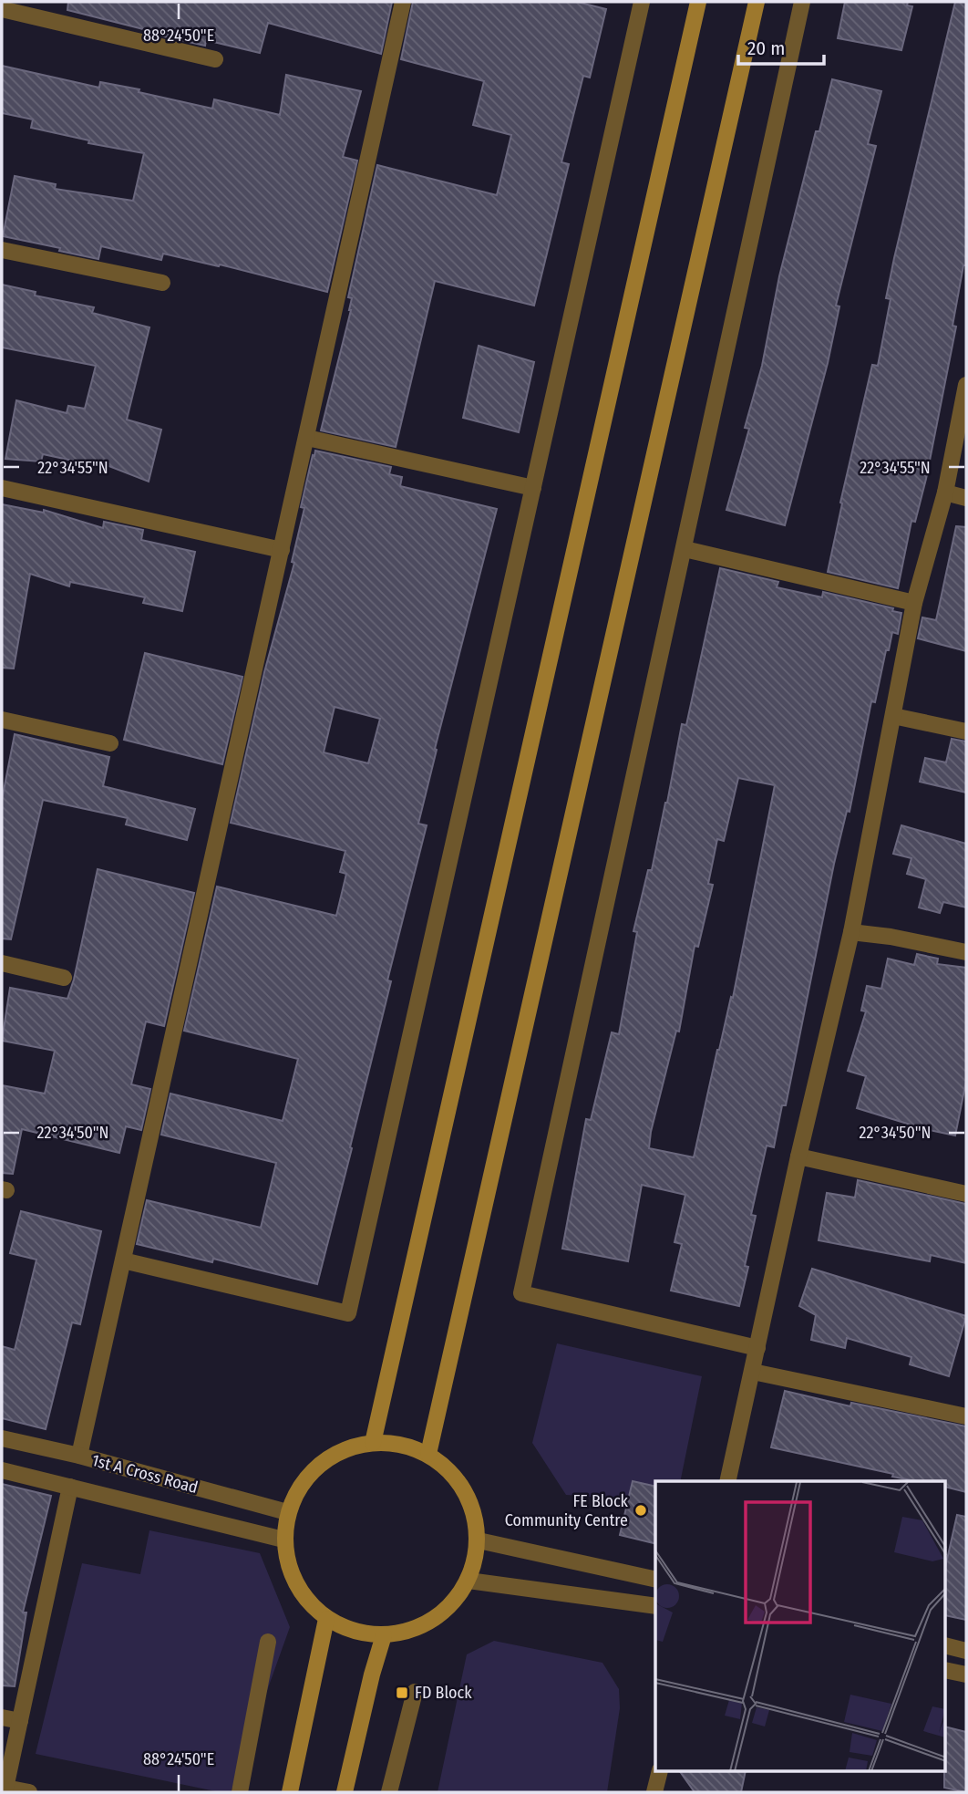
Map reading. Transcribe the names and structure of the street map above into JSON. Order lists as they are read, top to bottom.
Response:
{
  "streets": {
    "street": ["1st A Cross Road"]
  },
  "places": {
    "other": ["FE Block Community Centre"],
    "transit": ["FD Block"]
  },
  "scale_bar": "20 m",
  "coordinates": ["88°24'50\"E", "22°34'55\"N", "22°34'50\"N"]
}
